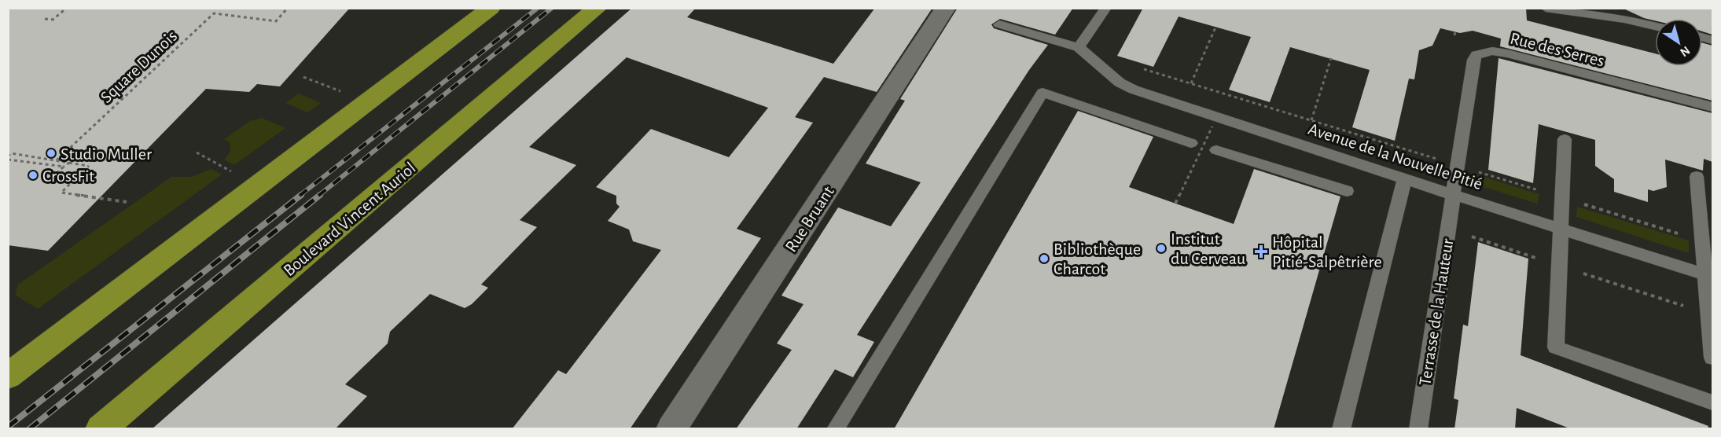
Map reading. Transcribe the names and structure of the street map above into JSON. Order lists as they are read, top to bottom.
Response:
{
  "streets": {
    "main road": ["Boulevard Vincent Auriol"],
    "street": ["Rue Bruant"],
    "lane": ["Rue des Serres", "Avenue de la Nouvelle Pitié", "Terrasse de la Hauteur"],
    "path": ["Square Dunois"]
  },
  "crossings": [
    ["Rue des Serres", "Avenue de la Nouvelle Pitié"],
    ["Rue des Serres", "Terrasse de la Hauteur"],
    ["Avenue de la Nouvelle Pitié", "Terrasse de la Hauteur"]
  ],
  "places": {
    "other": [
      "Studio Muller",
      "CrossFit",
      "Institut du Cerveau",
      "Bibliothèque Charcot"
    ],
    "health": ["Hôpital Pitié-Salpêtrière"]
  },
  "north": "bottom right"
}
